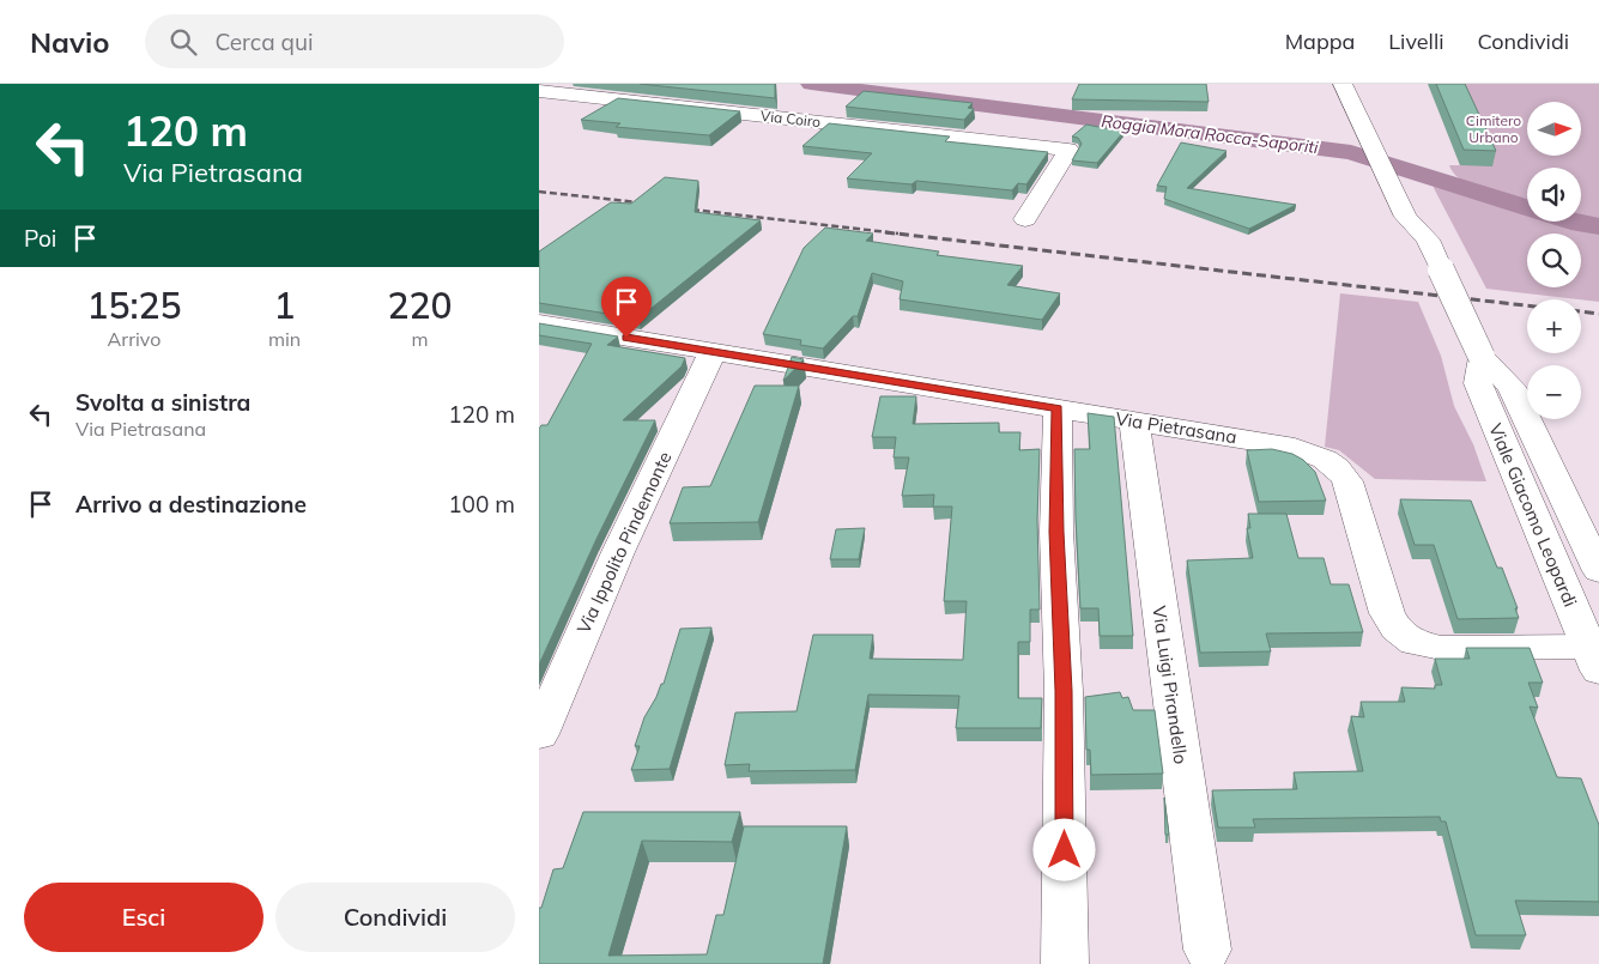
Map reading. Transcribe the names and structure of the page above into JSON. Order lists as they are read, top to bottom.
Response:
{
  "streets": {
    "street": [
      "Via Coiro",
      "Via Pietrasana",
      "Viale Giacomo Leopardi",
      "Via Ippolito Pindemonte",
      "Via Luigi Pirandello"
    ]
  },
  "crossings": [
    ["Via Pietrasana", "Viale Giacomo Leopardi"],
    ["Via Pietrasana", "Via Ippolito Pindemonte"],
    ["Via Pietrasana", "Via Luigi Pirandello"]
  ],
  "water": ["Roggia Mora Rocca-Saporiti"],
  "parks": ["Cimitero Urbano"],
  "north": "right",
  "page": {
    "header": "Navio",
    "search": "Cerca qui",
    "nav": ["Mappa", "Livelli", "Condividi"],
    "turn": ["120 m", "Via Pietrasana"],
    "map_buttons": ["+", "−"],
    "then": "Poi",
    "eta": [
      "15:25",
      "Arrivo",
      "1",
      "min",
      "220",
      "m"
    ],
    "list": [
      {
        "name": "Svolta a sinistra",
        "note": "Via Pietrasana",
        "value": "120 m"
      },
      {
        "name": "Arrivo a destinazione",
        "value": "100 m"
      }
    ],
    "buttons": ["Esci", "Condividi"]
  }
}
